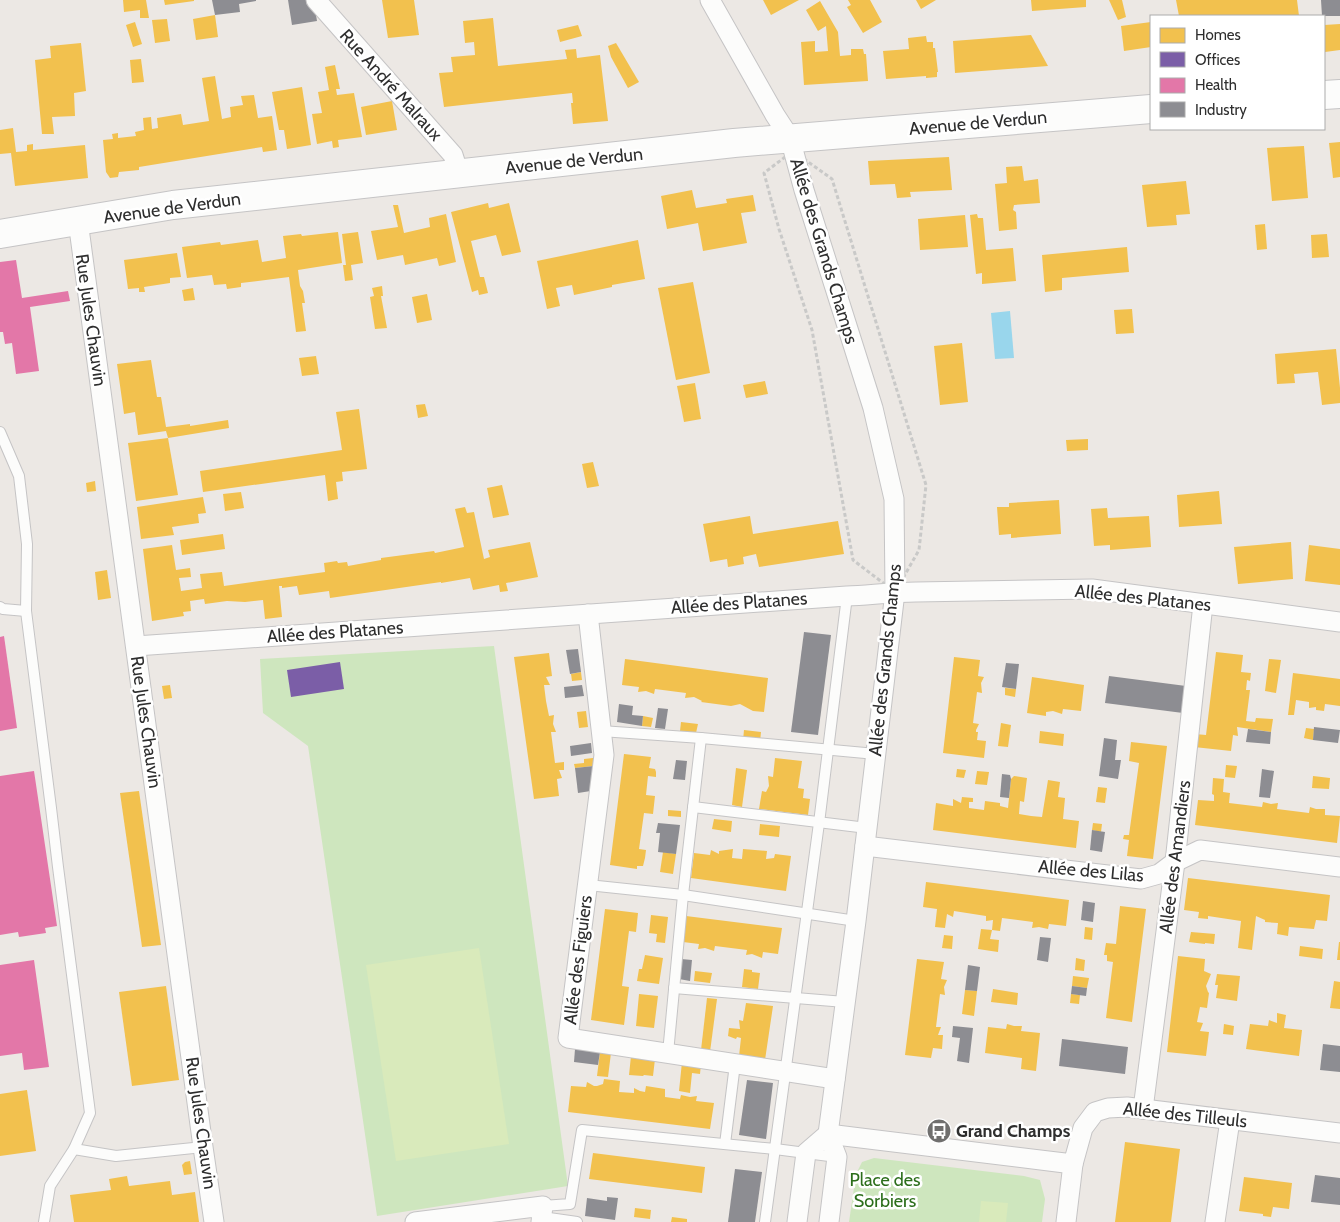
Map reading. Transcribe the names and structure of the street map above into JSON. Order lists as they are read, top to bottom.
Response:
{
  "streets": {
    "main road": ["Avenue de Verdun"],
    "street": [
      "Rue André Malraux",
      "Allée des Grands Champs",
      "Rue Jules Chauvin",
      "Allée des Platanes",
      "Allée des Amandiers",
      "Allée des Lilas",
      "Allée des Figuiers",
      "Allée des Tilleuls"
    ]
  },
  "crossings": [
    ["Rue André Malraux", "Avenue de Verdun"],
    ["Avenue de Verdun", "Allée des Grands Champs"],
    ["Avenue de Verdun", "Rue Jules Chauvin"],
    ["Allée des Grands Champs", "Allée des Platanes"],
    ["Allée des Grands Champs", "Allée des Lilas"],
    ["Allée des Grands Champs", "Allée des Figuiers"],
    ["Rue Jules Chauvin", "Allée des Platanes"],
    ["Allée des Platanes", "Allée des Amandiers"],
    ["Allée des Platanes", "Allée des Figuiers"],
    ["Allée des Amandiers", "Allée des Lilas"],
    ["Allée des Amandiers", "Allée des Tilleuls"]
  ],
  "parks": ["Place des Sorbiers"],
  "places": {
    "bus stop": ["Grand Champs"]
  },
  "legend": [
    "Homes",
    "Offices",
    "Health",
    "Industry"
  ]
}
